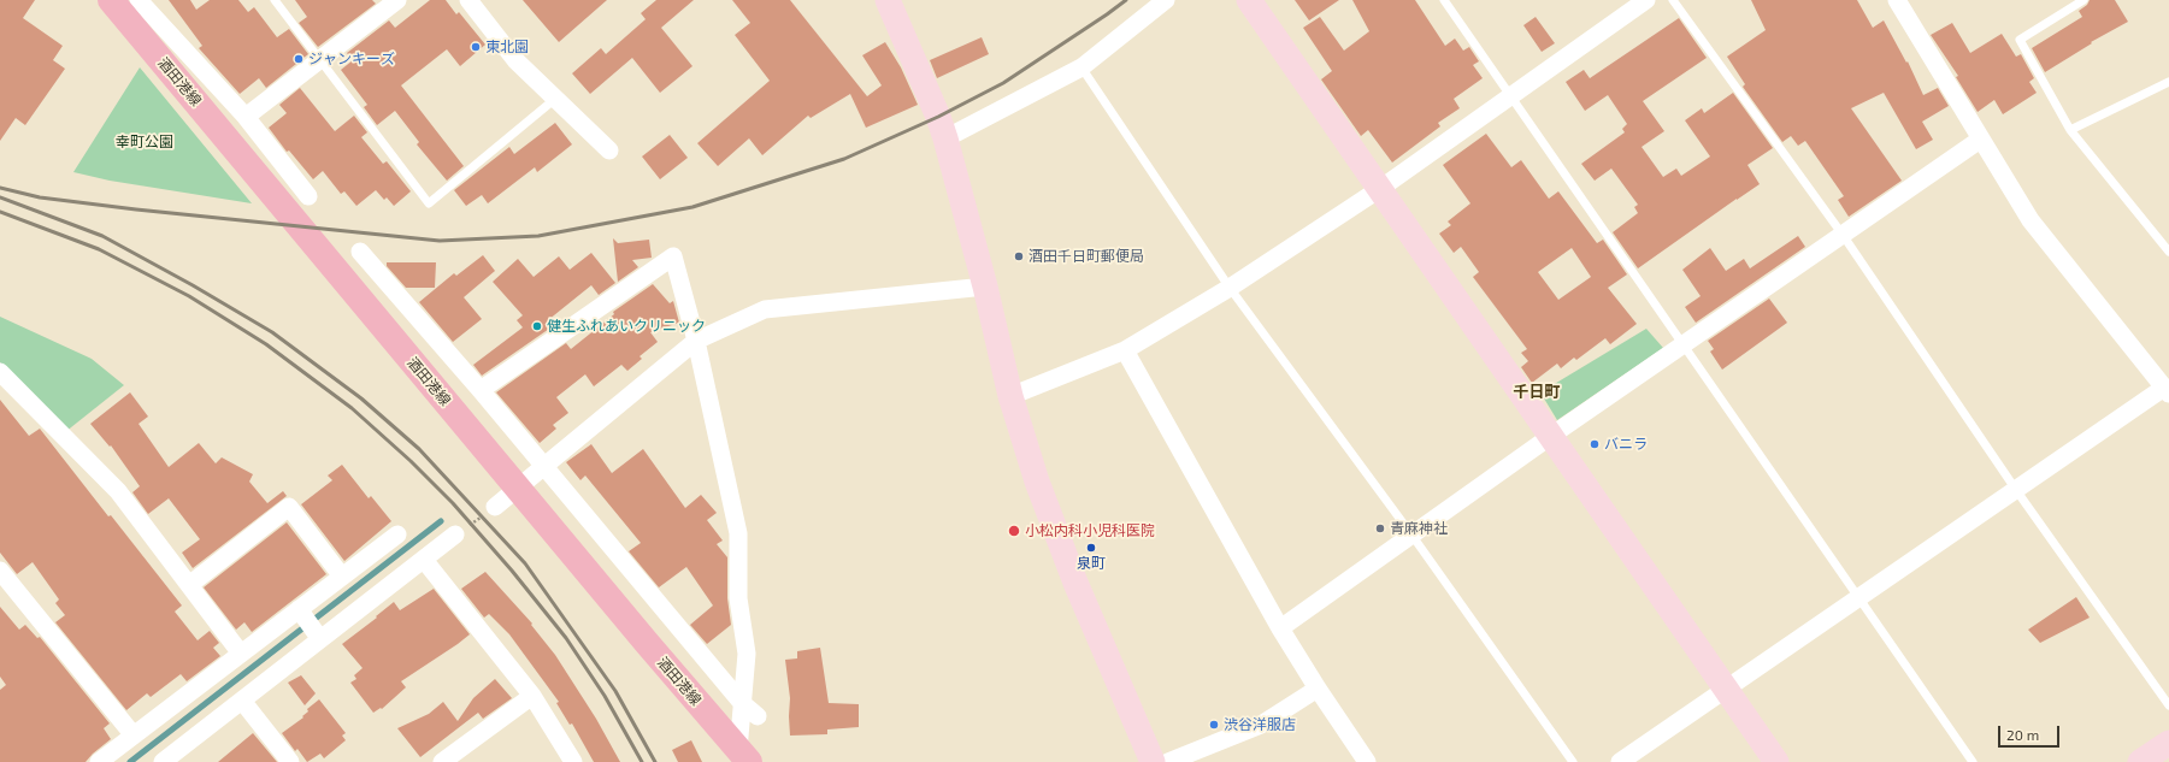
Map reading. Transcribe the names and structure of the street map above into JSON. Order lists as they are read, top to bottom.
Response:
{
  "streets": {
    "main road": ["酒田港線"]
  },
  "districts": ["千日町"],
  "parks": ["幸町公園"],
  "places": [
    "東北園",
    "ジャンキーズ",
    "酒田千日町郵便局",
    "健生ふれあいクリニック",
    "バニラ",
    "青麻神社",
    "小松内科小児科医院",
    "泉町",
    "渋谷洋服店"
  ],
  "scale_bar": "20 m"
}
